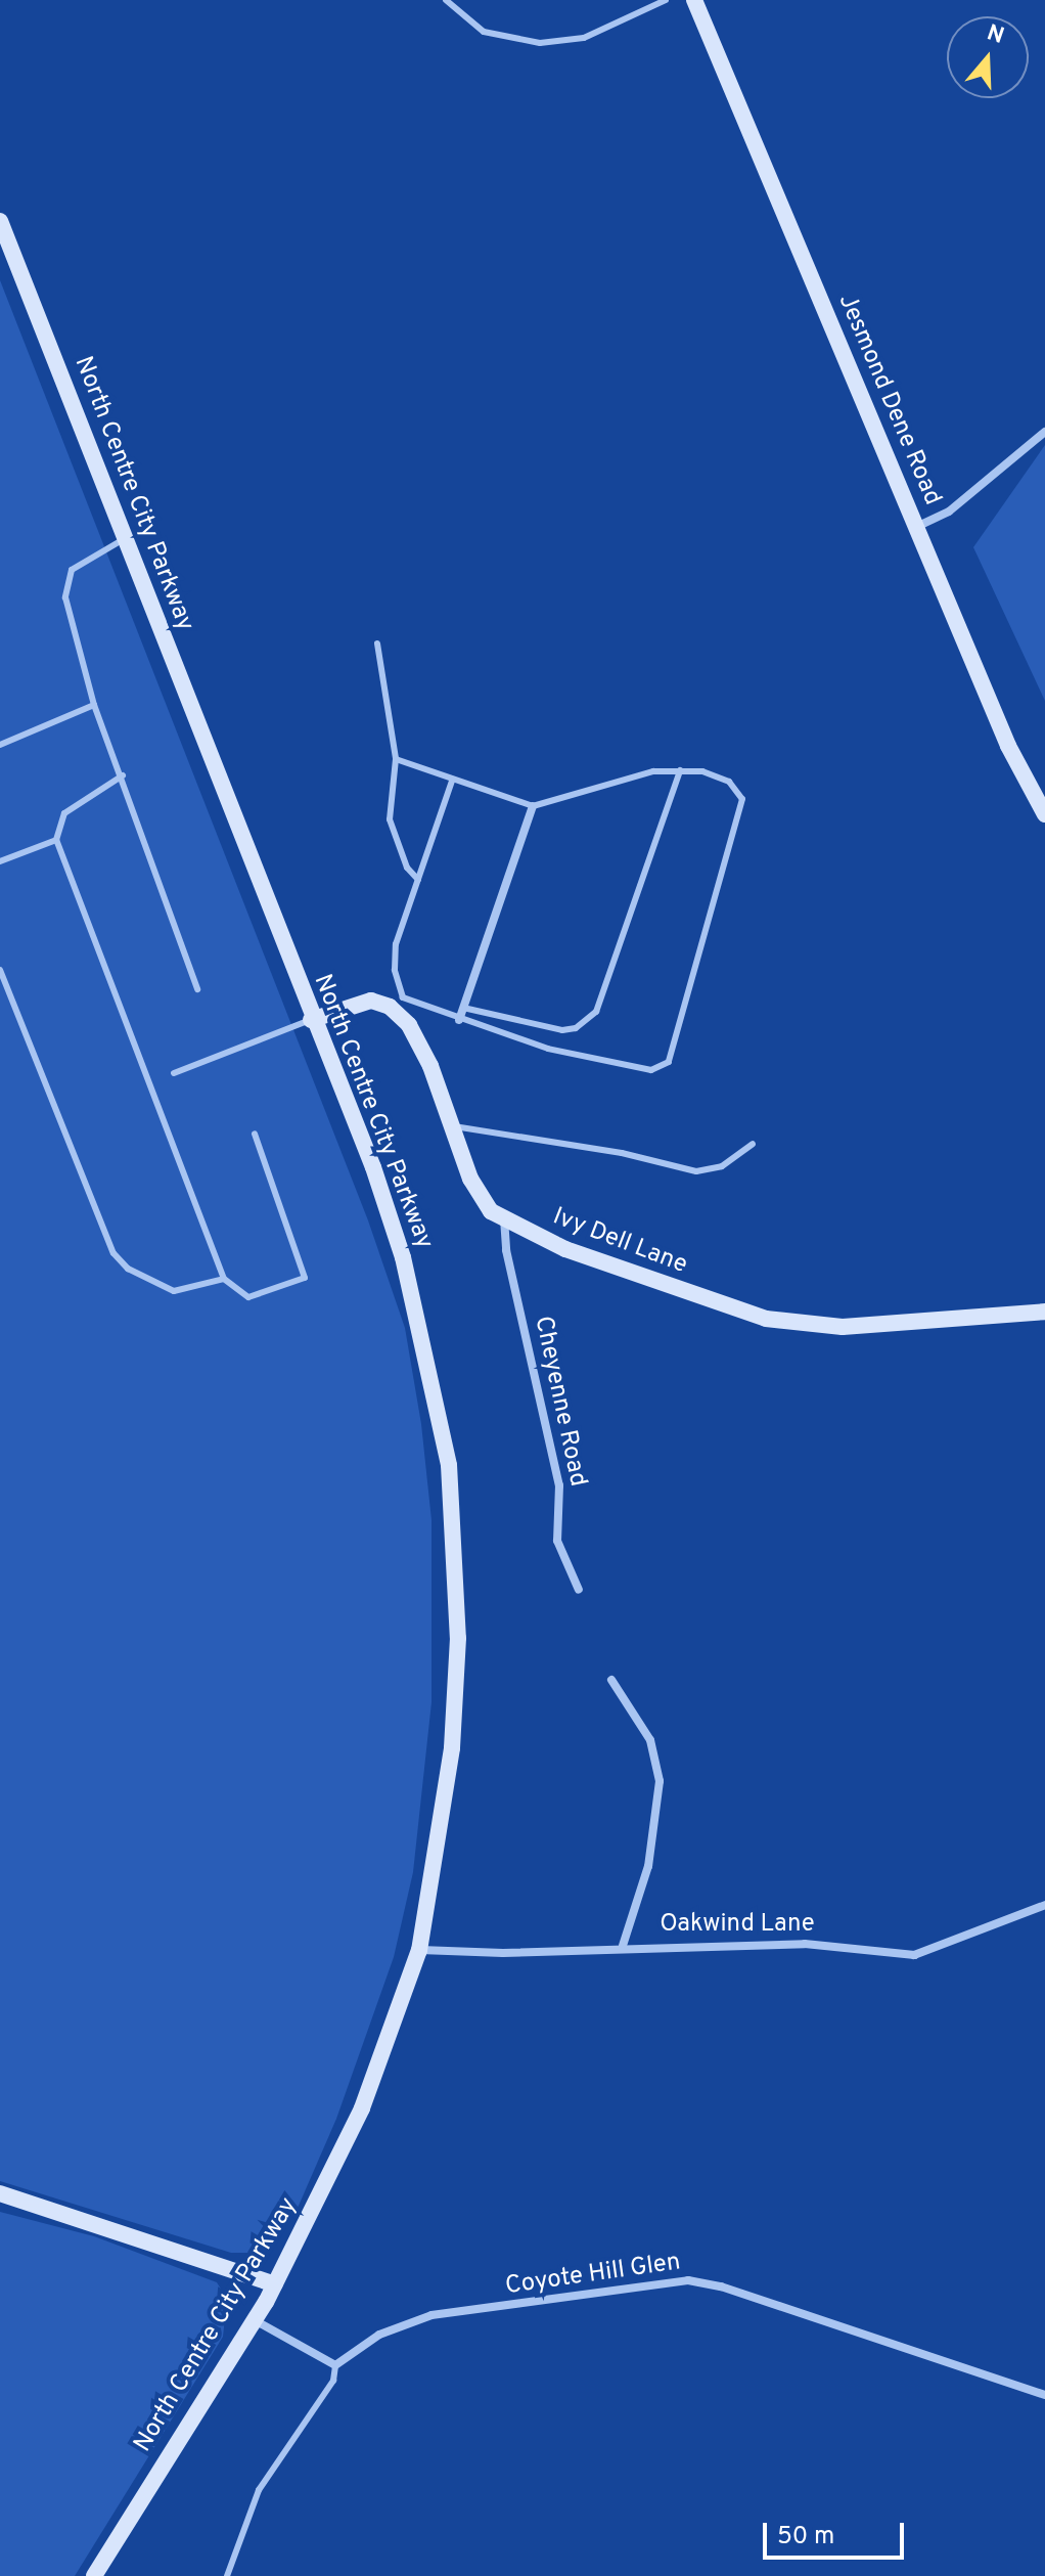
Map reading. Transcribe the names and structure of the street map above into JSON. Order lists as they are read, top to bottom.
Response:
{
  "streets": {
    "main road": ["Jesmond Dene Road", "North Centre City Parkway", "Ivy Dell Lane"],
    "street": ["Cheyenne Road", "Oakwind Lane", "Coyote Hill Glen"]
  },
  "crossings": [
    ["North Centre City Parkway", "Oakwind Lane"],
    ["Ivy Dell Lane", "Cheyenne Road"]
  ],
  "scale_bar": "50 m",
  "north": "top"
}
